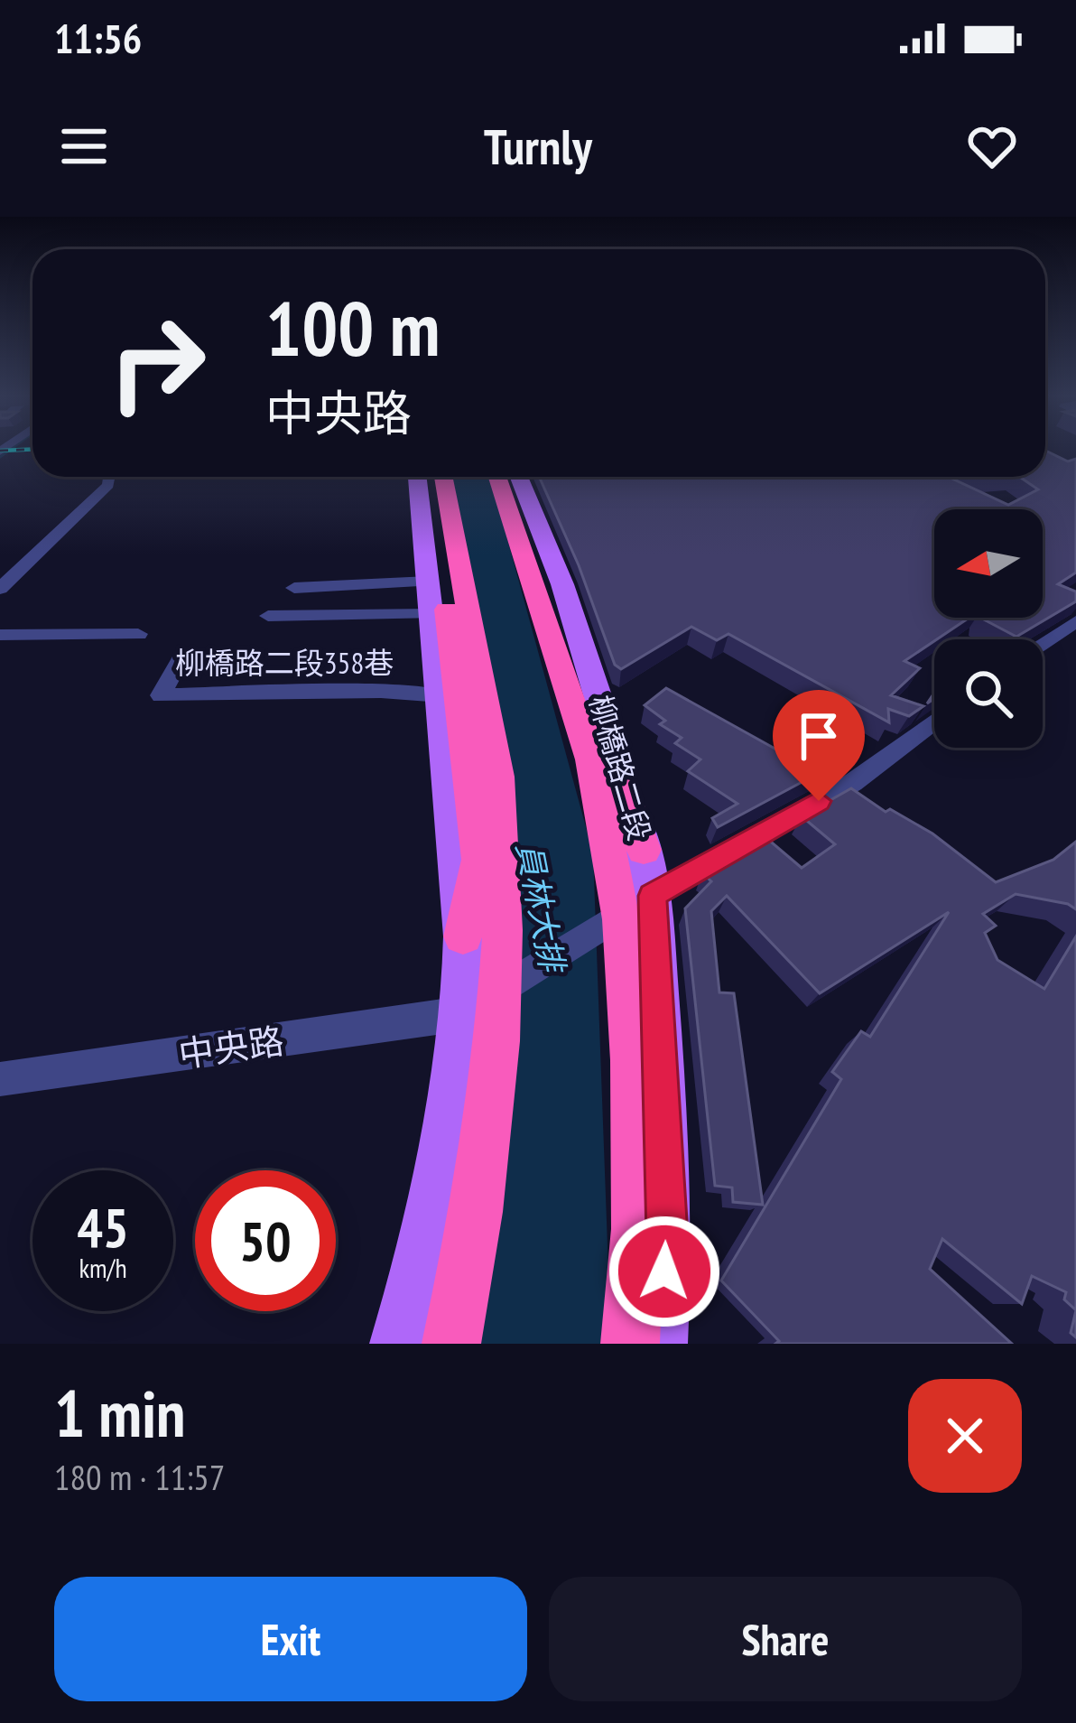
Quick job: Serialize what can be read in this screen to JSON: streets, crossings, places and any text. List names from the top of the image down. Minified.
{"streets":{"main road":["柳橋路二段"],"street":["柳橋路二段358巷","中央路"]},"water":["員林大排"],"north":"left","page":{"status":"11:56","header":"Turnly","turn":["100 m","中央路"],"speed":"45 km/h","limit":"50","heading":["1 min","180 m · 11:57"],"buttons":["Exit","Share"]}}
